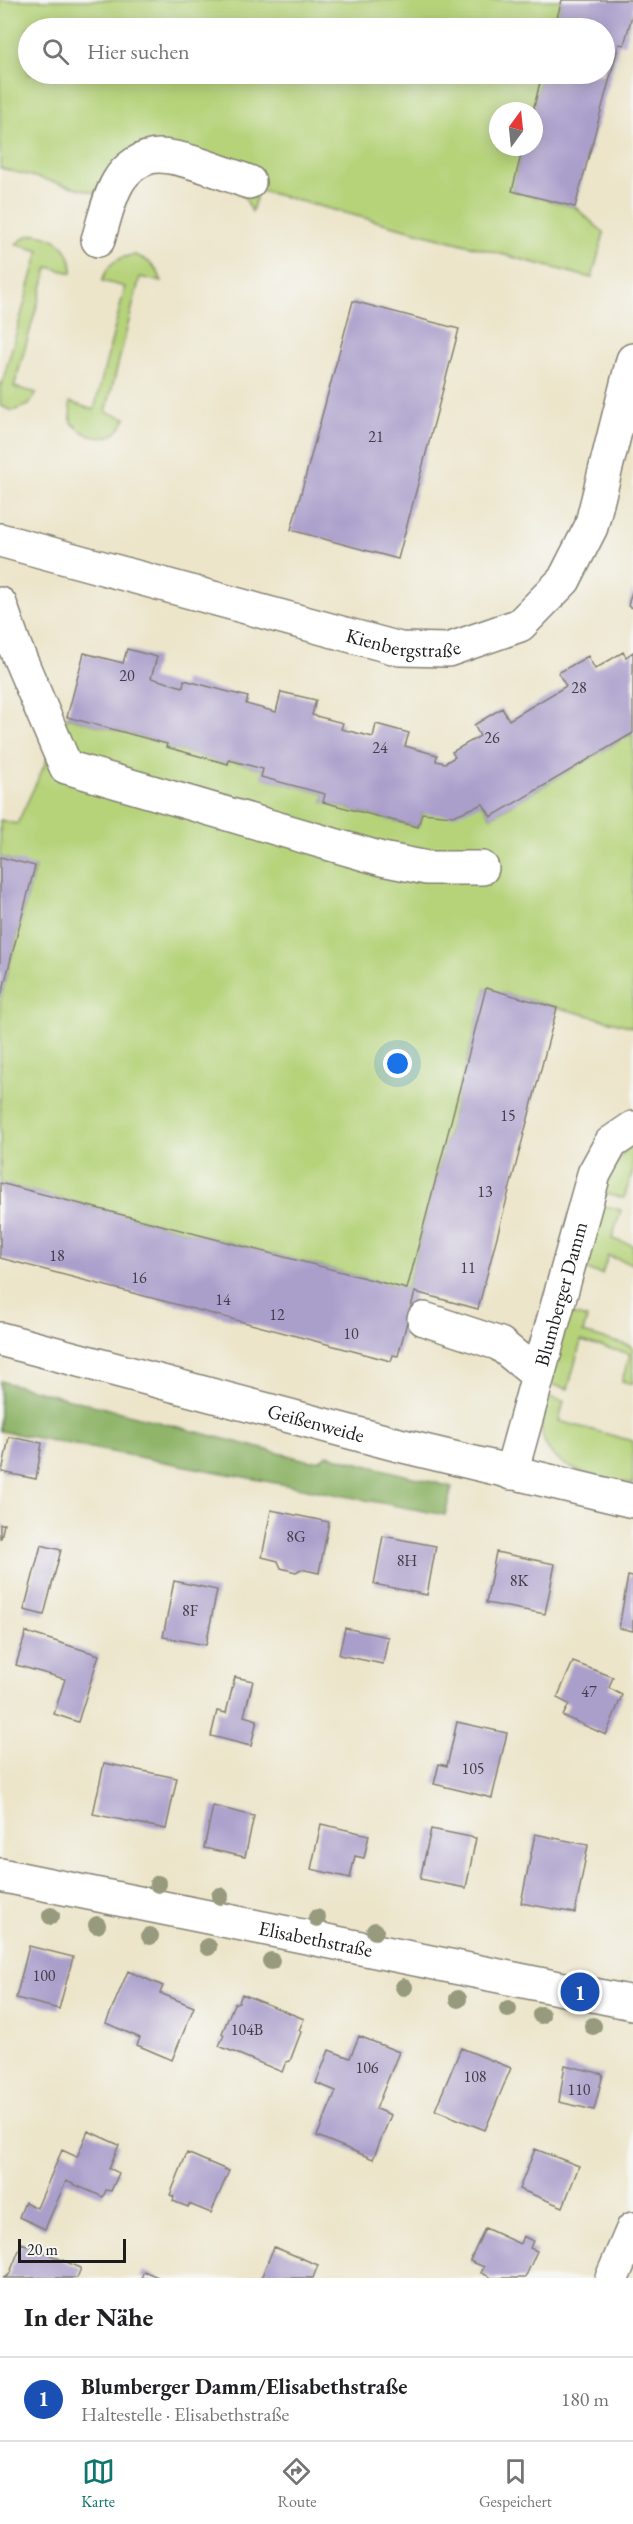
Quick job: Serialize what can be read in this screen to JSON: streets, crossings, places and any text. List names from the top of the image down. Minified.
{"streets":{"street":["Kienbergstraße","Blumberger Damm","Geißenweide","Elisabethstraße"]},"crossings":[["Blumberger Damm","Geißenweide"]],"house_numbers":["21","20","28","26","24","15","13","18","11","16","14","12","10","8G","8H","8K","8F","47","105","100","104B","106","108","110"],"scale_bar":"20 m","north":"top","page":{"search":"Hier suchen","pins":"1","scale":"20 m","heading":"In der Nähe","list":[{"mark":"1","name":"Blumberger Damm/Elisabethstraße","note":"Haltestelle · Elisabethstraße","value":"180 m"}],"nav":["Karte","Route","Gespeichert"]}}
